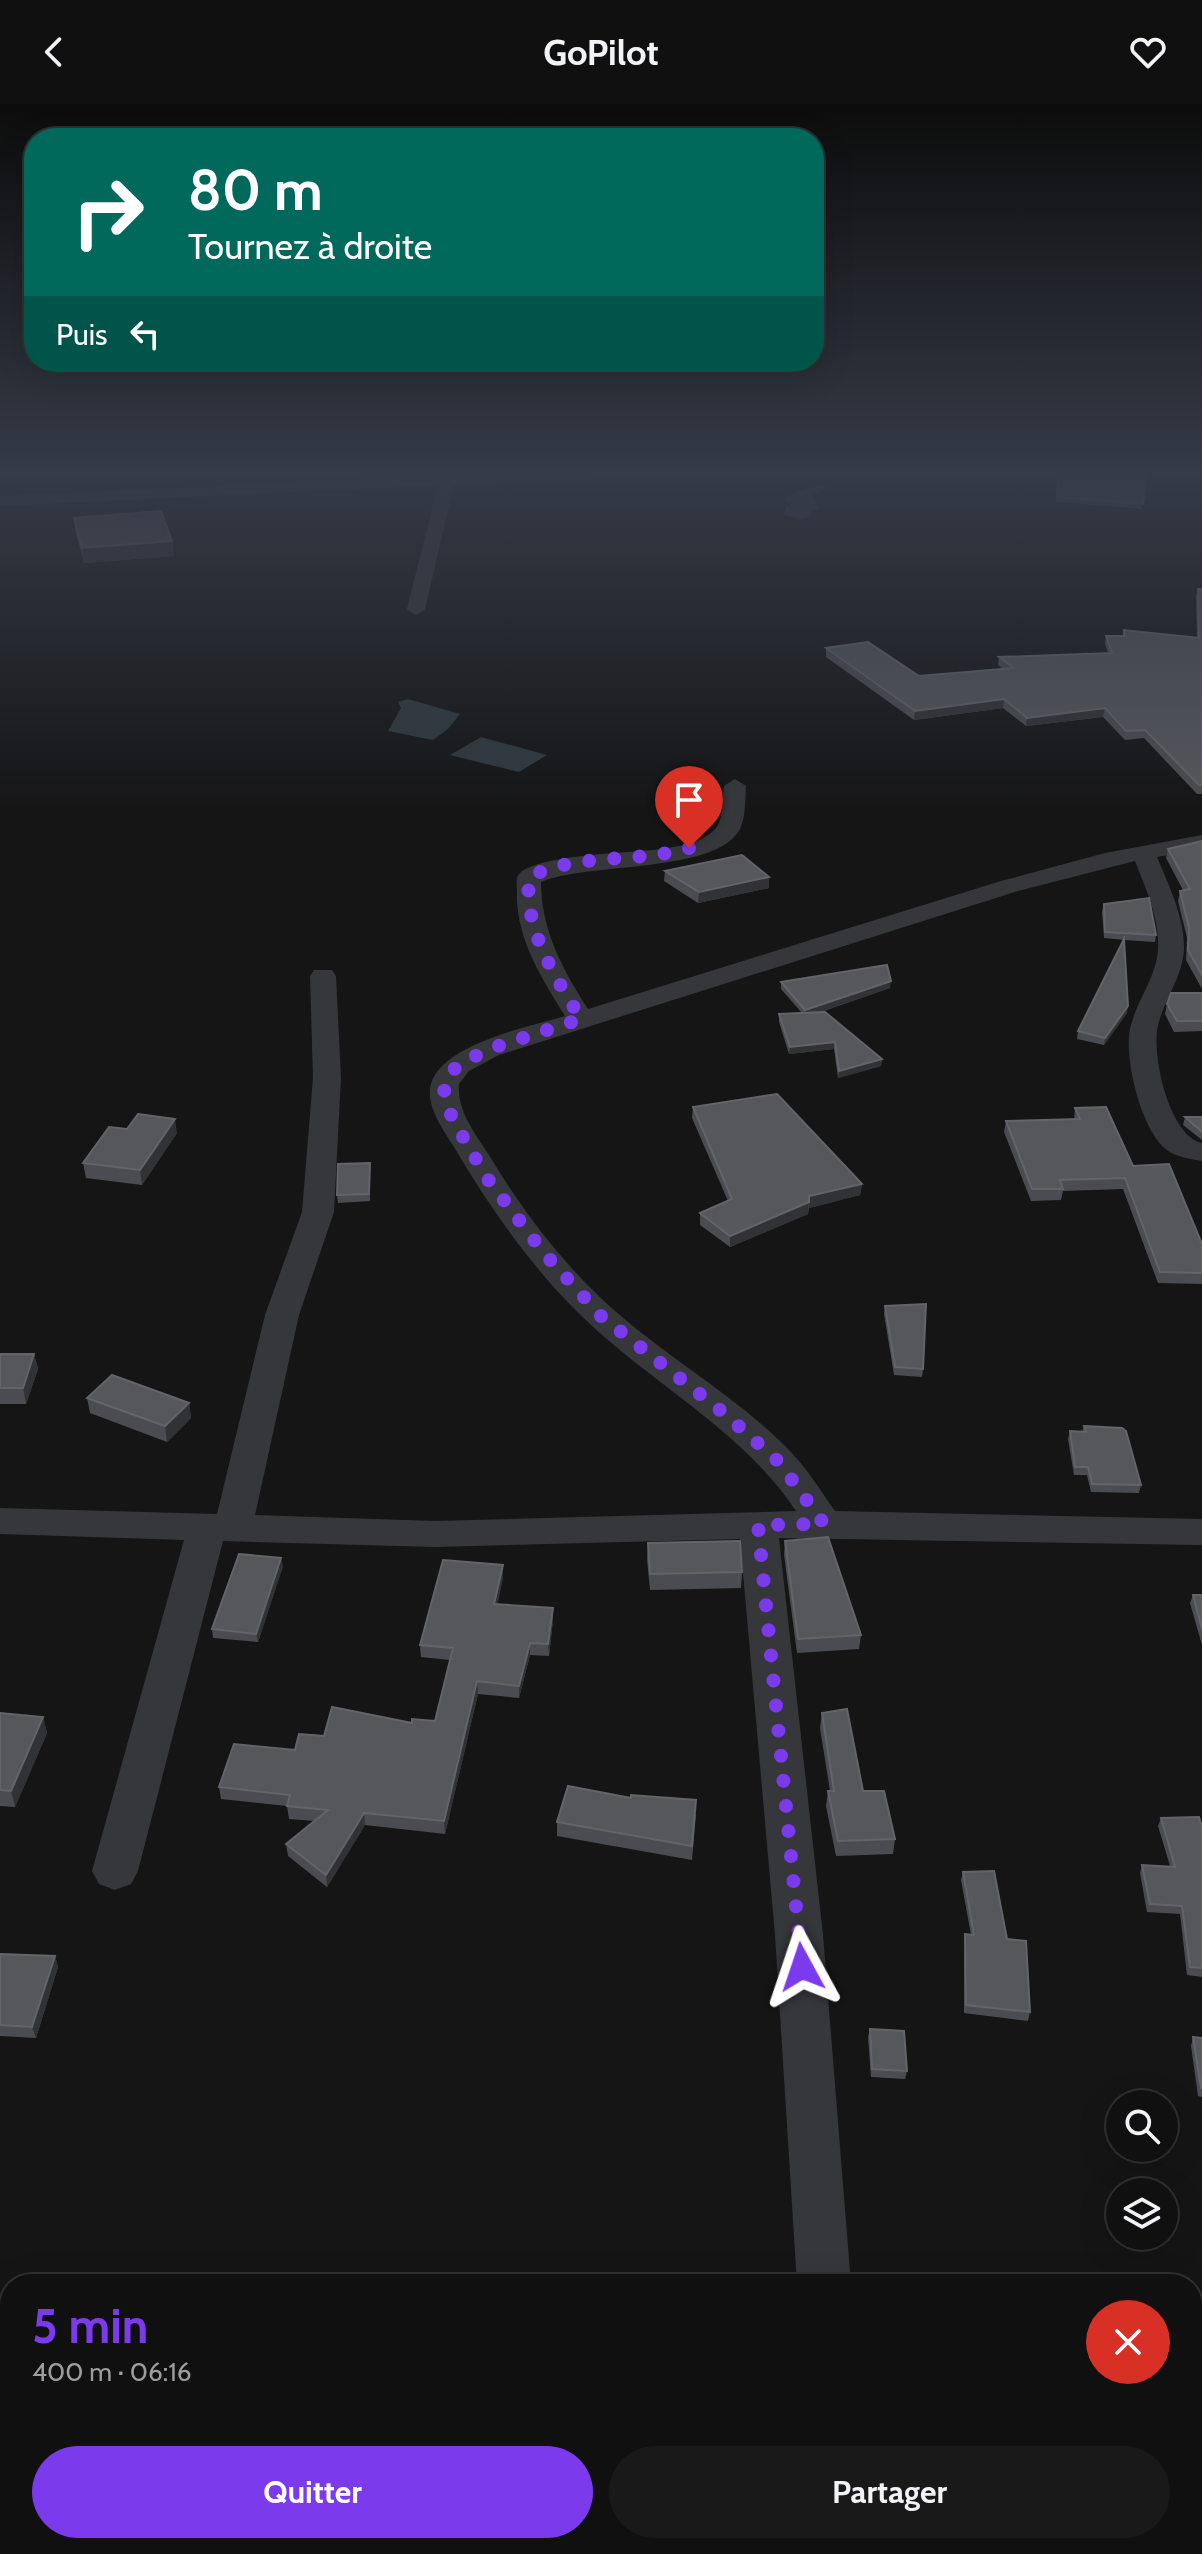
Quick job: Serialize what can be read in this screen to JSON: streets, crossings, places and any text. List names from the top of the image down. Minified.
{"page":{"header":"GoPilot","turn":["80 m","Tournez à droite"],"then":"Puis","heading":["5 min","400 m · 06:16"],"buttons":["Quitter","Partager"]}}
